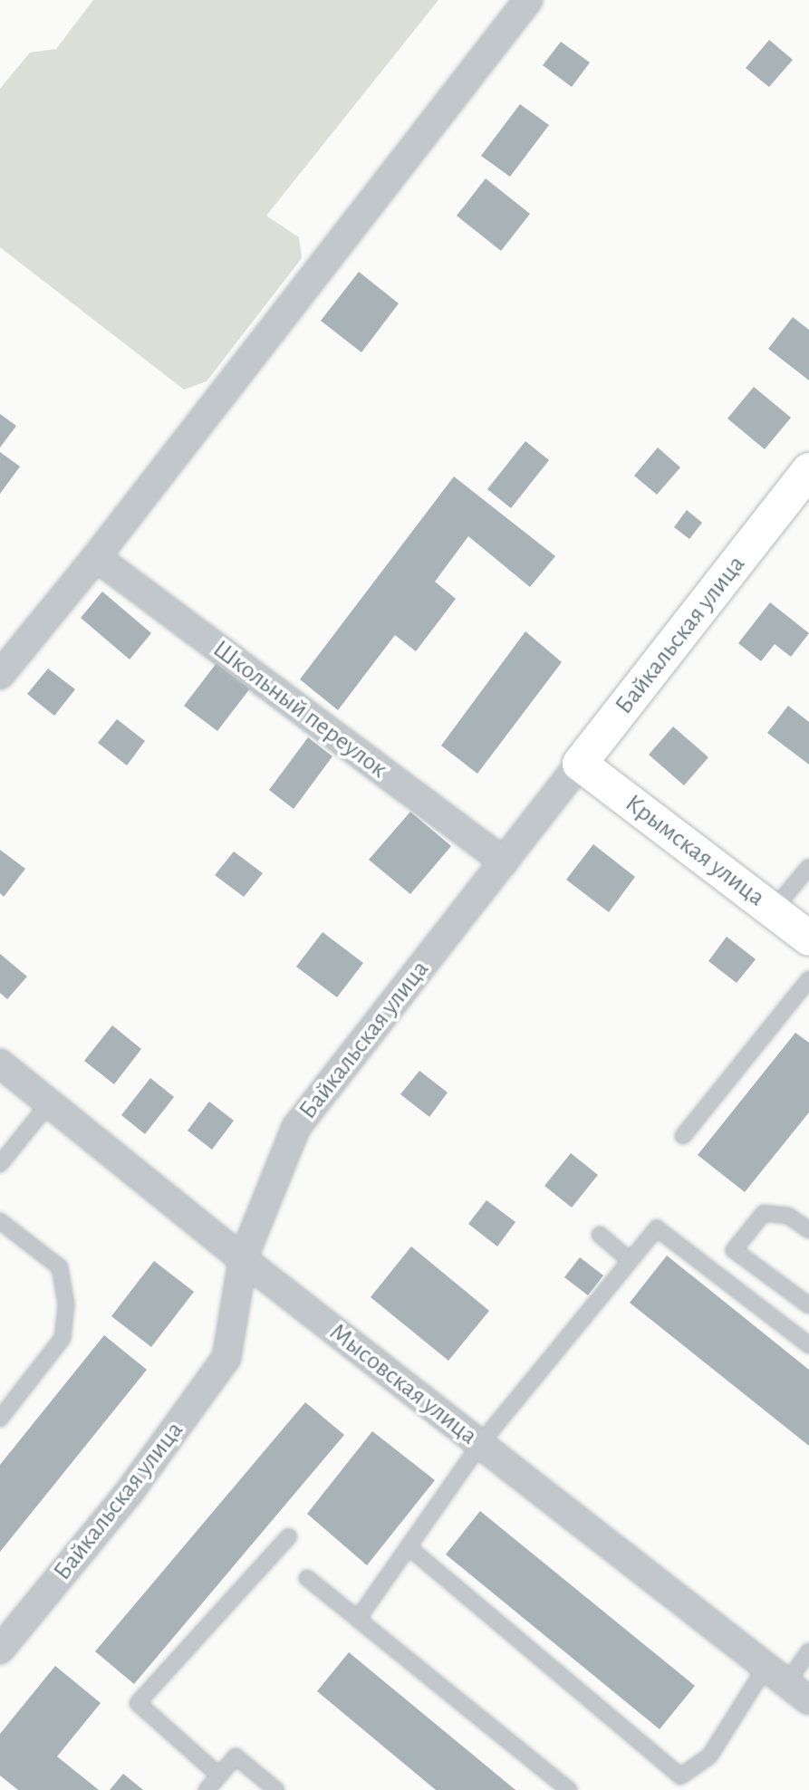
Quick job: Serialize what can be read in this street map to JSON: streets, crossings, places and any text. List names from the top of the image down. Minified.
{"streets":{"main road":["Байкальская улица","Крымская улица"],"street":["Школьный переулок","Мысовская улица"]},"crossings":[["Байкальская улица","Школьный переулок"],["Байкальская улица","Крымская улица"],["Байкальская улица","Мысовская улица"]]}
